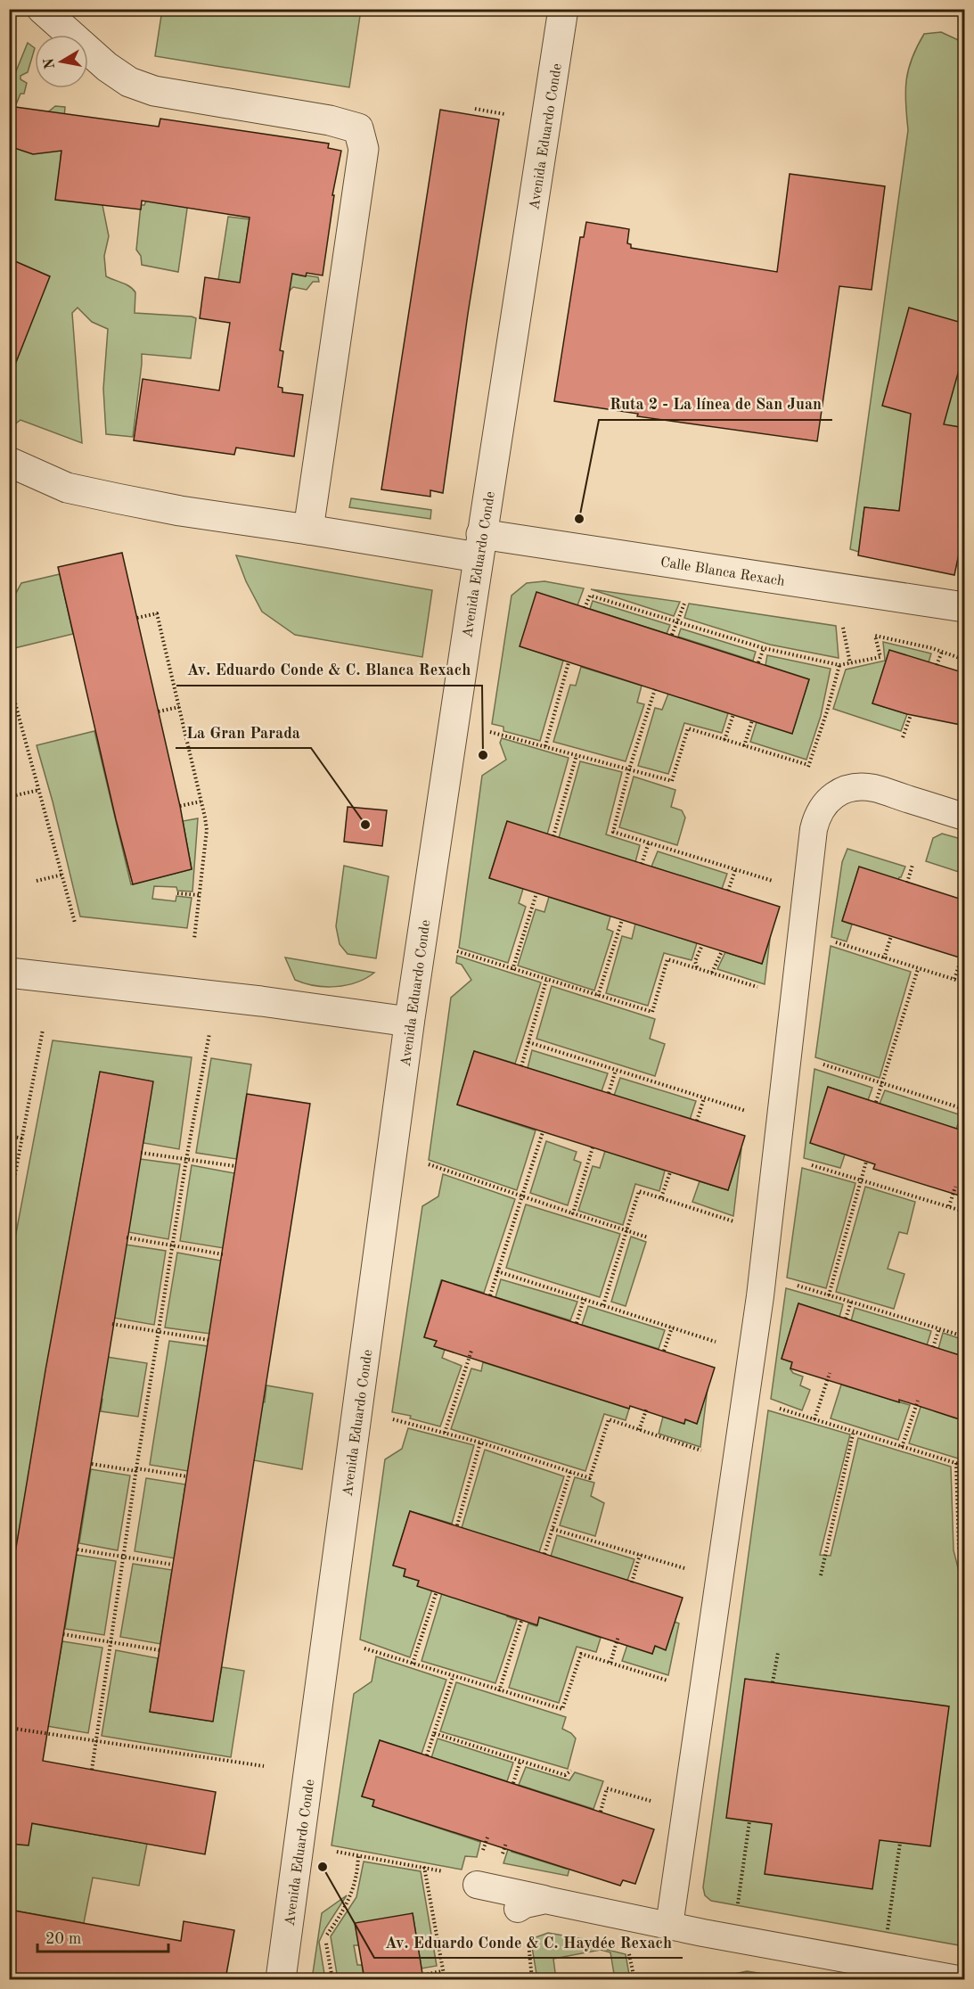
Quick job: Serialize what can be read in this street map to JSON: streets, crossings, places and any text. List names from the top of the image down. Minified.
{"streets":{"street":["Avenida Eduardo Conde","Calle Blanca Rexach"]},"crossings":[["Avenida Eduardo Conde","Calle Blanca Rexach"]],"places":["Ruta 2 - La línea de San Juan","Av. Eduardo Conde & C. Blanca Rexach","La Gran Parada","Av. Eduardo Conde & C. Haydée Rexach"],"scale_bar":"20 m","north":"left"}
